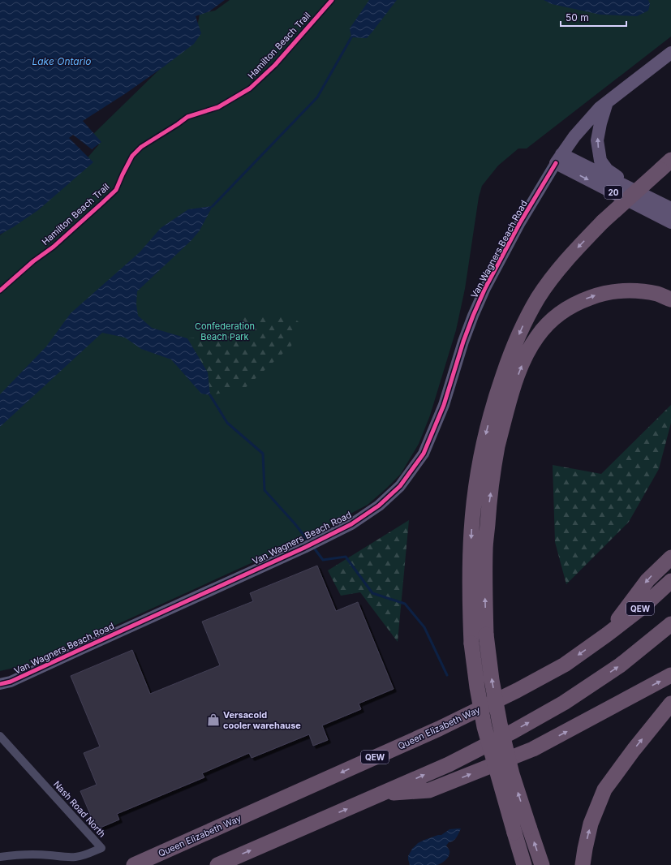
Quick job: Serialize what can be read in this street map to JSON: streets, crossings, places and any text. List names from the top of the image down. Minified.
{"streets":{"highway":["QEW","Queen Elizabeth Way"],"main road":["20"],"street":["Van Wagners Beach Road","Nash Road North"],"cycle path":["Hamilton Beach Trail"]},"crossings":[["20","Van Wagners Beach Road"]],"water":["Lake Ontario"],"parks":["Confederation Beach Park"],"places":{"shop":["Versacold cooler warehause"]},"scale_bar":"50 m"}
